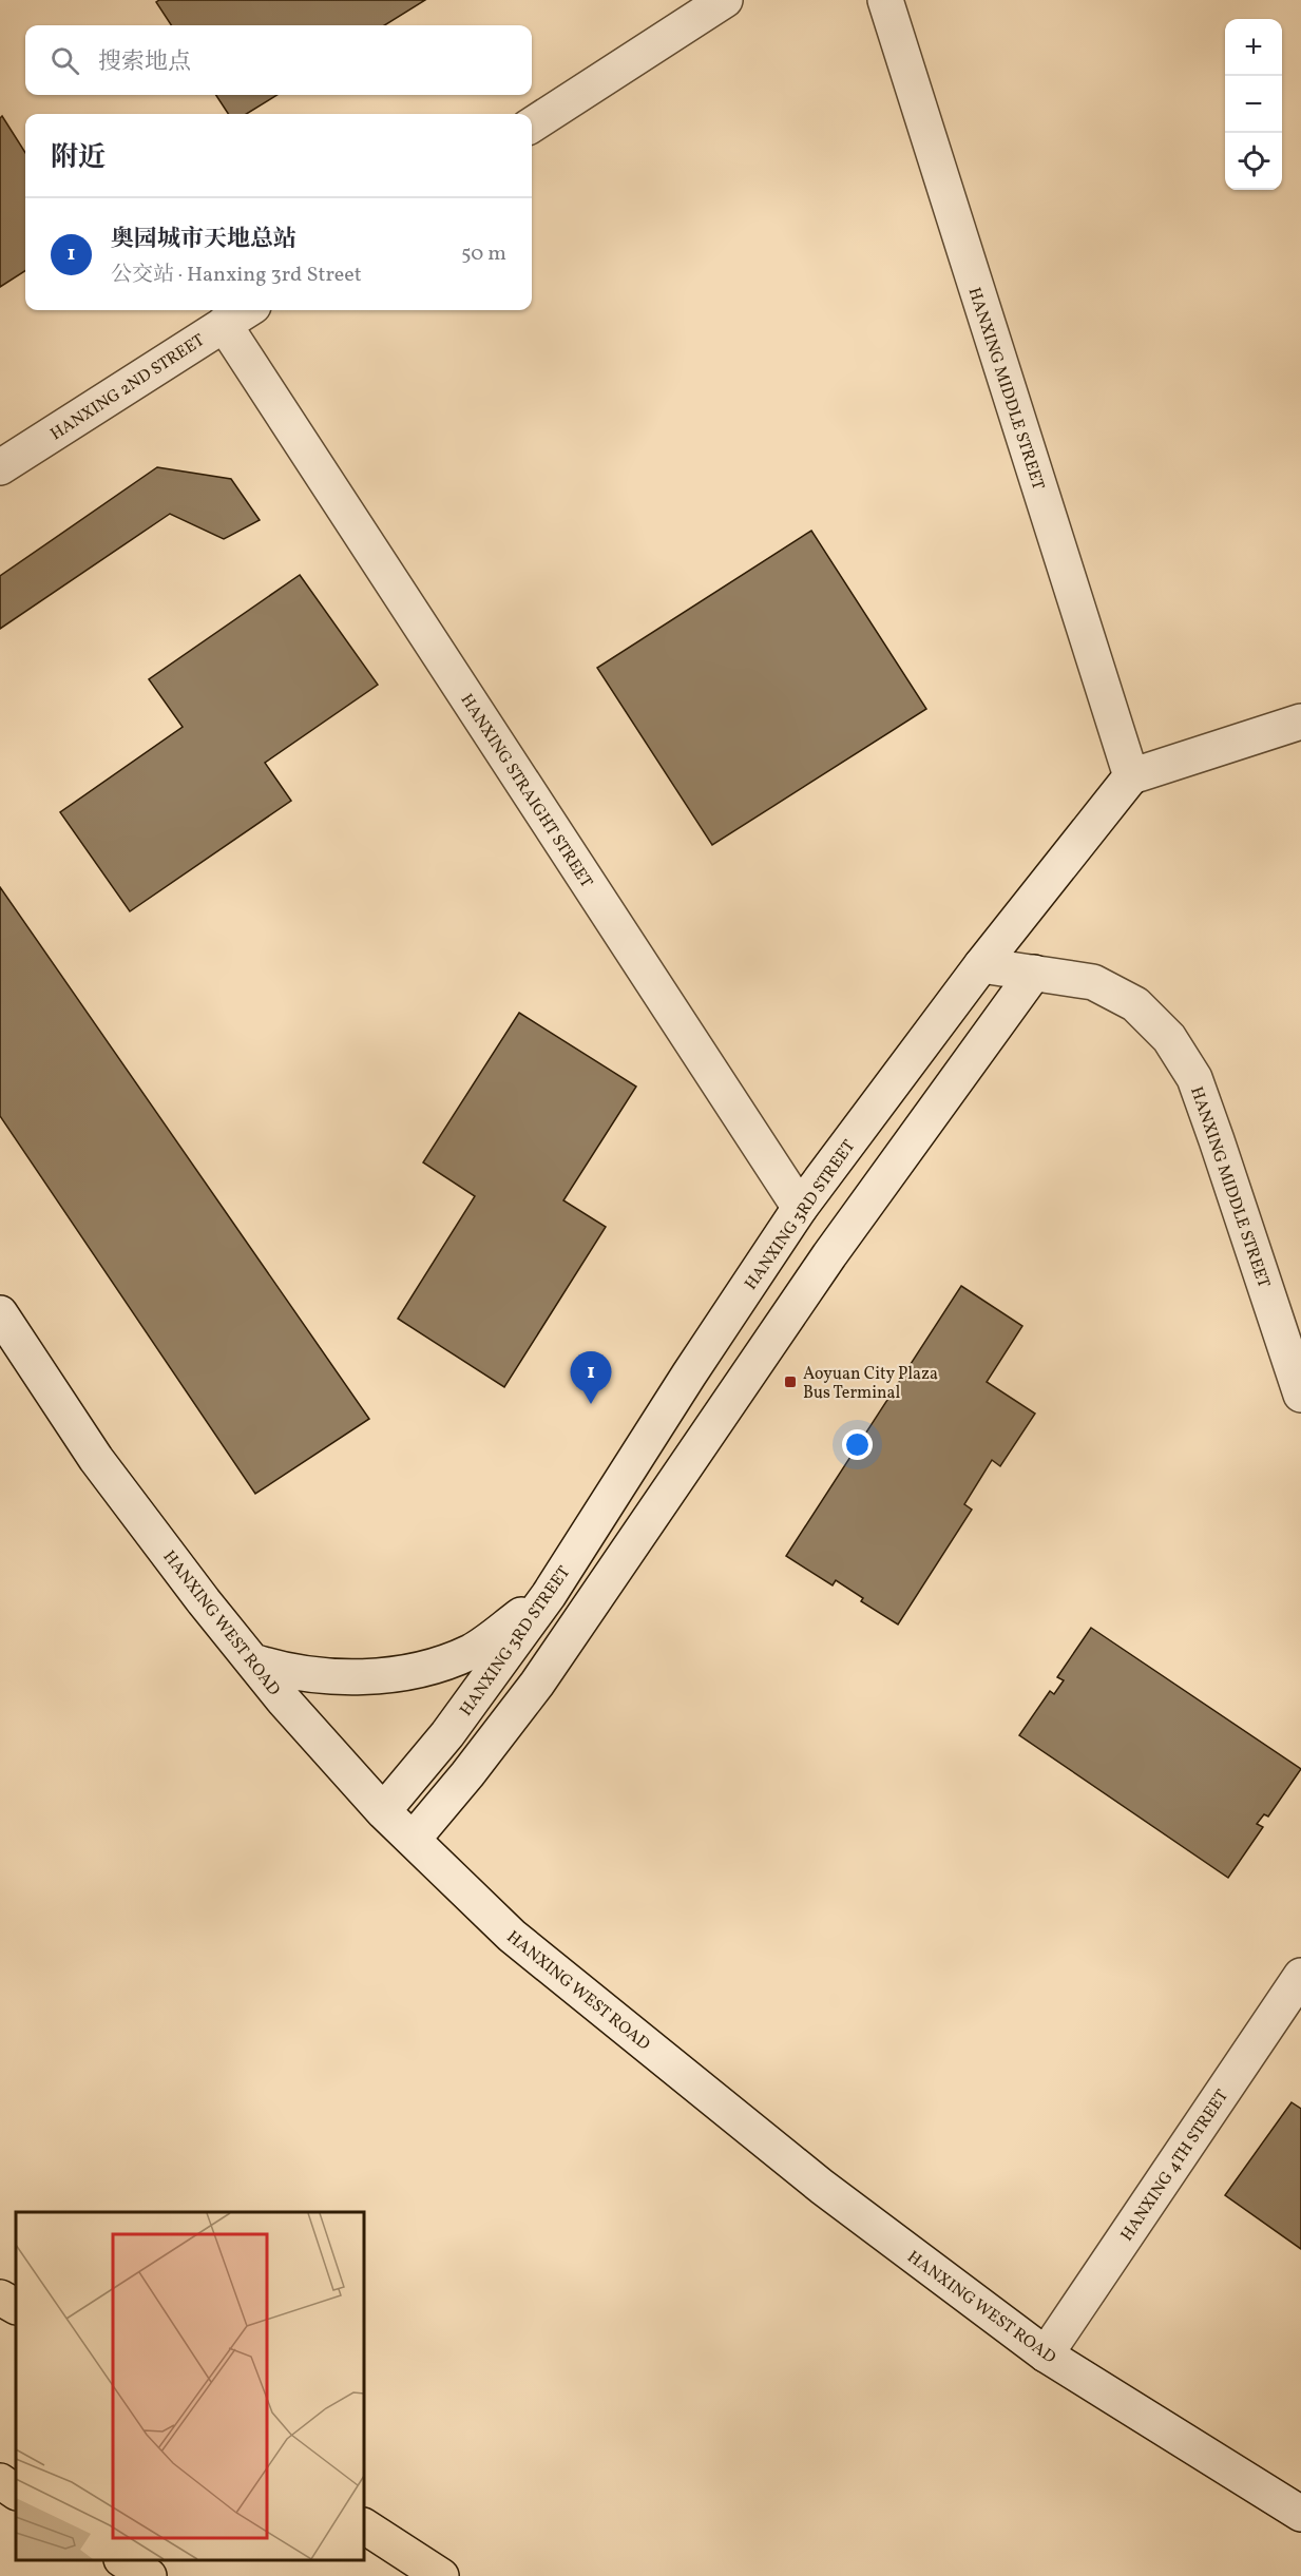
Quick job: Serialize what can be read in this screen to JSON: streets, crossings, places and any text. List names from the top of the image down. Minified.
{"streets":{"street":["HANXING 2ND STREET","HANXING MIDDLE STREET","HANXING STRAIGHT STREET","HANXING 3RD STREET","HANXING WEST ROAD","HANXING 4TH STREET"]},"crossings":[["HANXING 2ND STREET","HANXING STRAIGHT STREET"],["HANXING MIDDLE STREET","HANXING 3RD STREET"],["HANXING STRAIGHT STREET","HANXING 3RD STREET"],["HANXING 3RD STREET","HANXING WEST ROAD"],["HANXING WEST ROAD","HANXING 4TH STREET"]],"places":{"transit":["Aoyuan City Plaza Bus Terminal"]},"page":{"map_buttons":["+","−"],"search":"搜索地点","heading":"附近","list":[{"mark":"1","name":"奥园城市天地总站","note":"公交站 · Hanxing 3rd Street","value":"50 m"}],"pins":"1"}}
